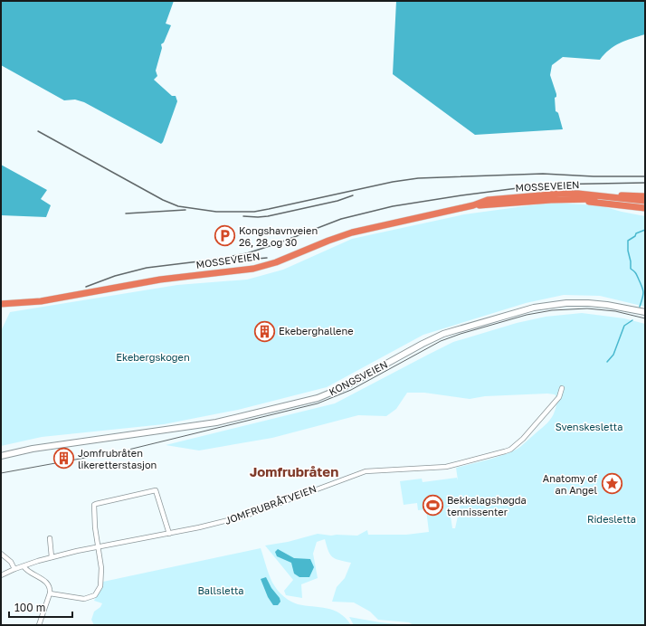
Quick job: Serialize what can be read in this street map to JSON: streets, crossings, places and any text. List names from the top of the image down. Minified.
{"streets":{"highway":["MOSSEVEIEN"],"main road":["KONGSVEIEN"],"street":["JOMFRUBRÅTVEIEN"]},"districts":["Jomfrubråten"],"parks":["Ekebergskogen","Svenskesletta","Ridesletta","Ballsletta"],"places":{"parking":["Kongshavnveien 26, 28 og 30"],"building":["Ekeberghallene","Jomfrubråten likeretterstasjon"],"place":["Anatomy of an Angel"],"sports":["Bekkelagshøgda tennissenter"]},"scale_bar":"100 m"}
